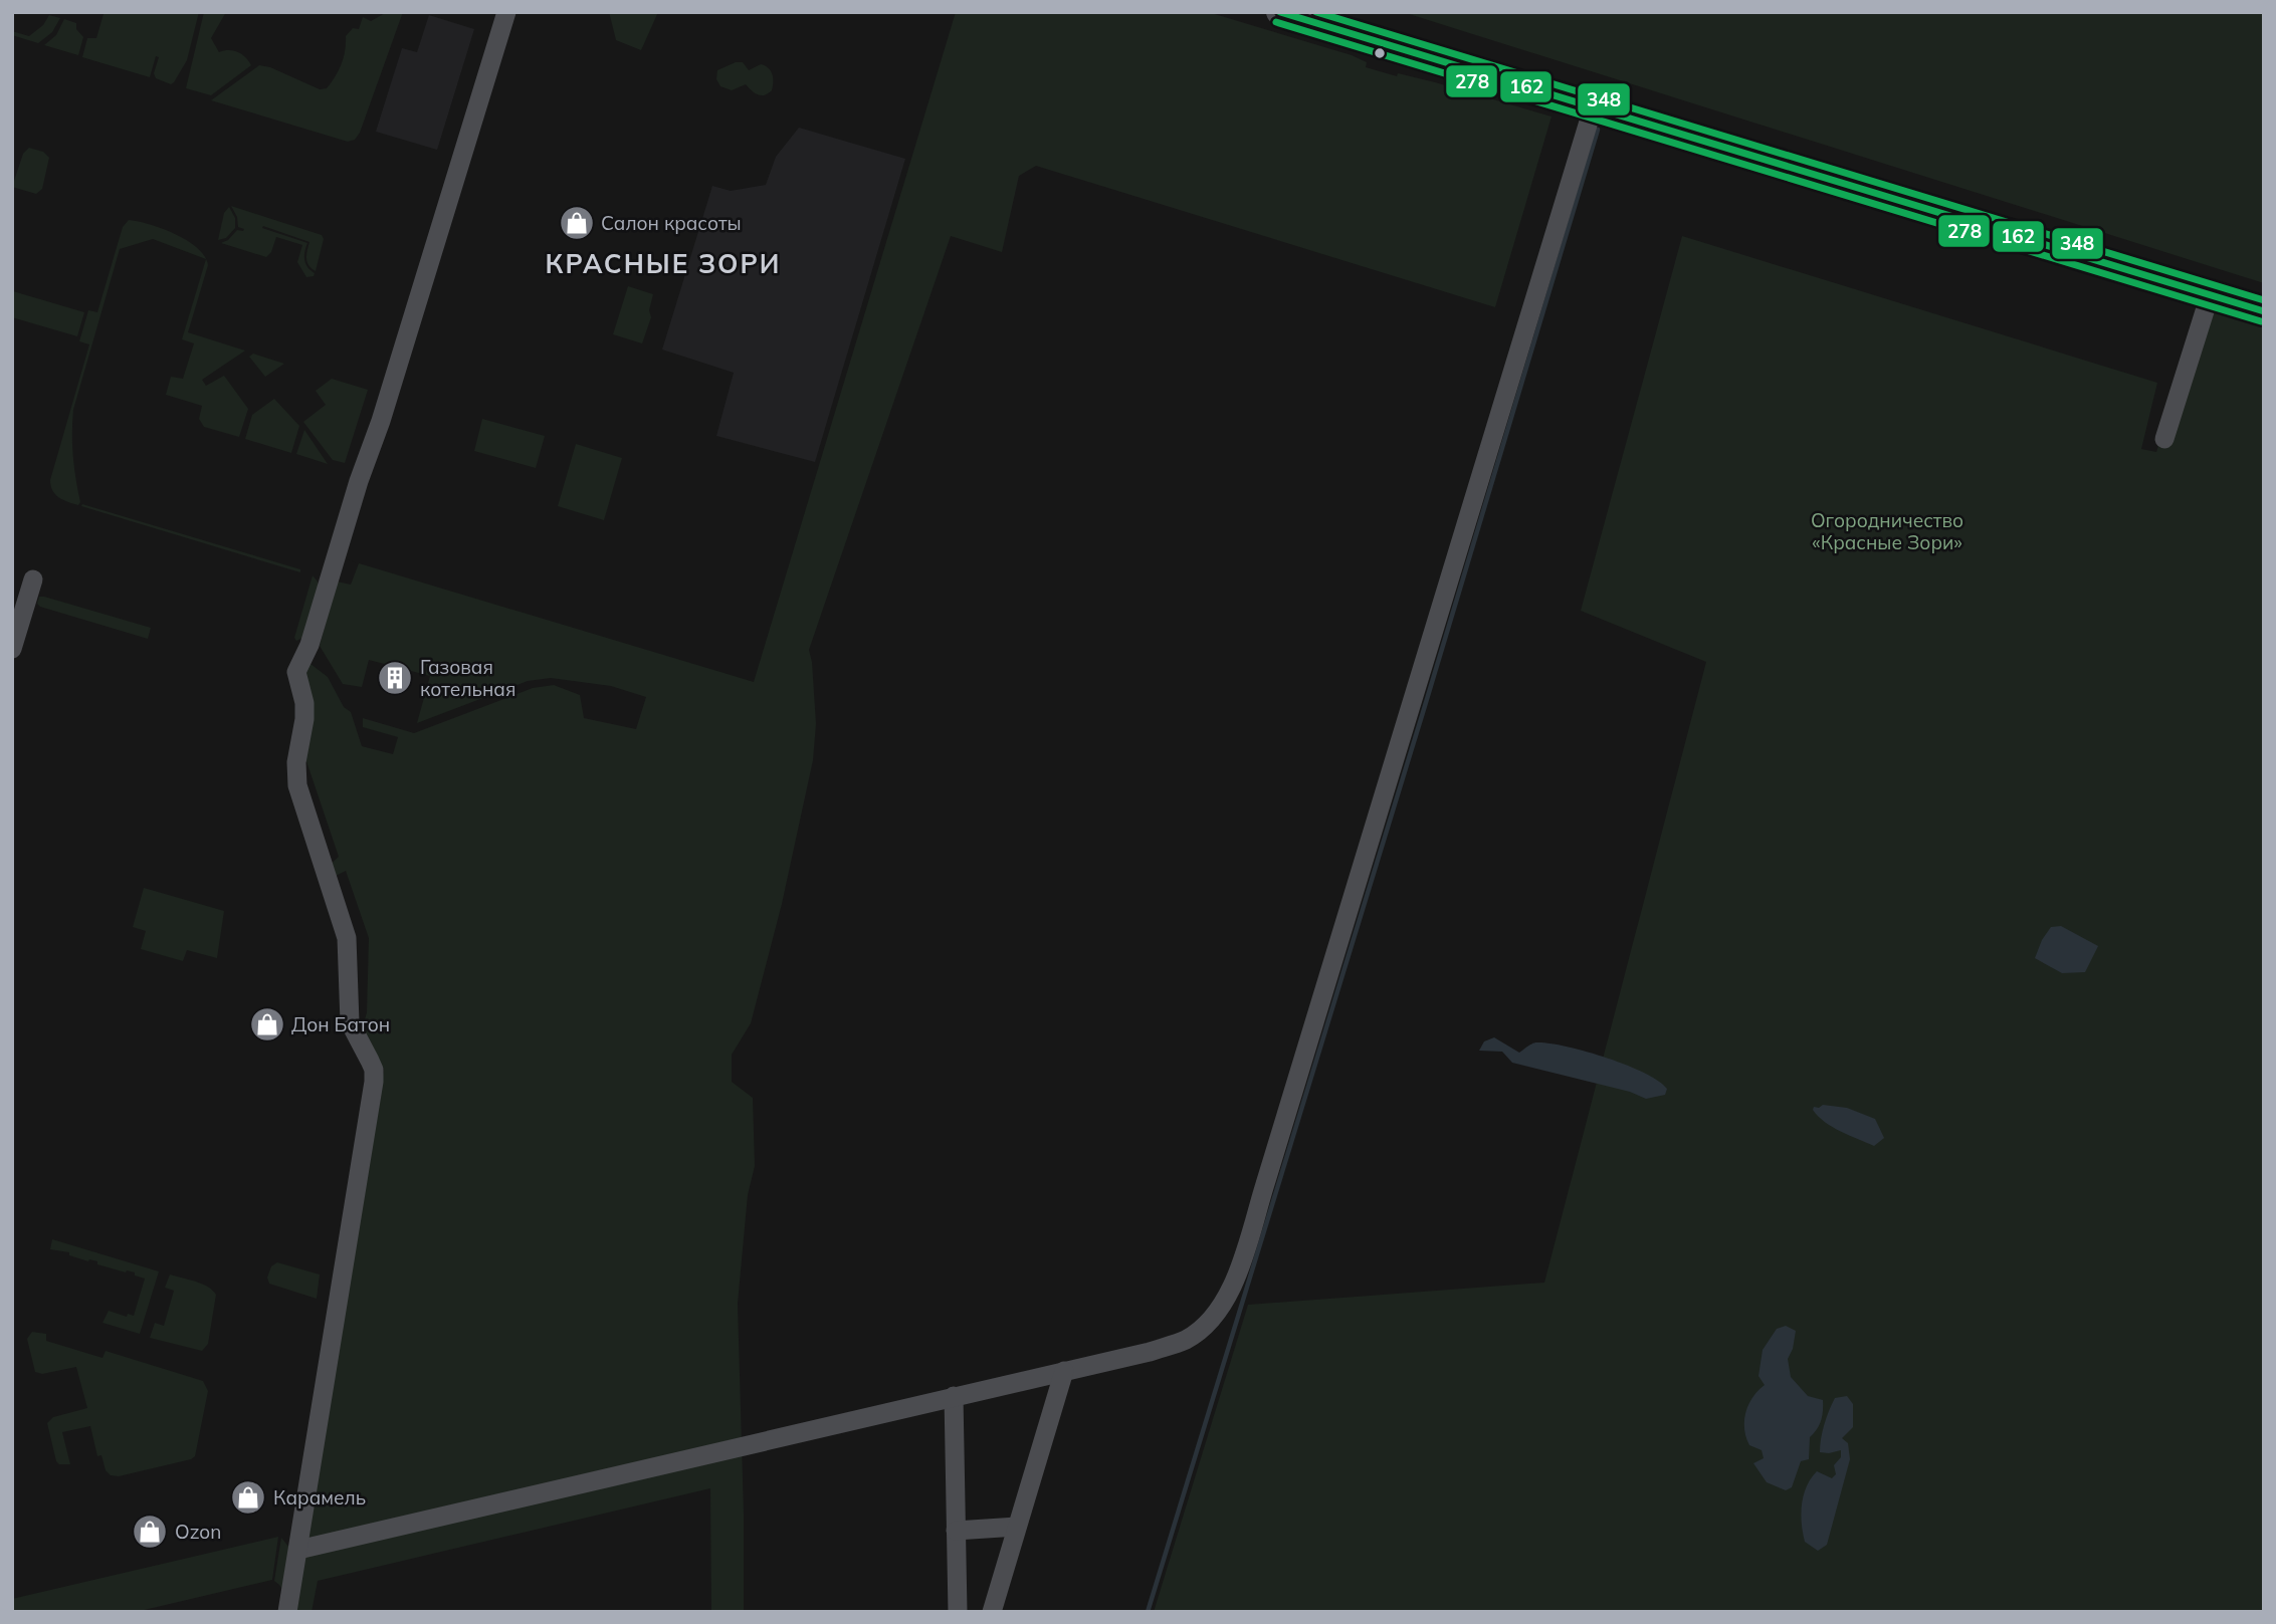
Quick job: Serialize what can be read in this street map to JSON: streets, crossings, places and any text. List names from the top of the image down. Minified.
{"districts":["КРАСНЫЕ ЗОРИ"],"parks":["Огородничество «Красные Зори»"],"places":{"shop":["Салон красоты","Дон Батон","Карамель","Ozon"],"building":["Газовая котельная"]},"lines":["transit line 162","transit line 348","transit line 278"]}
